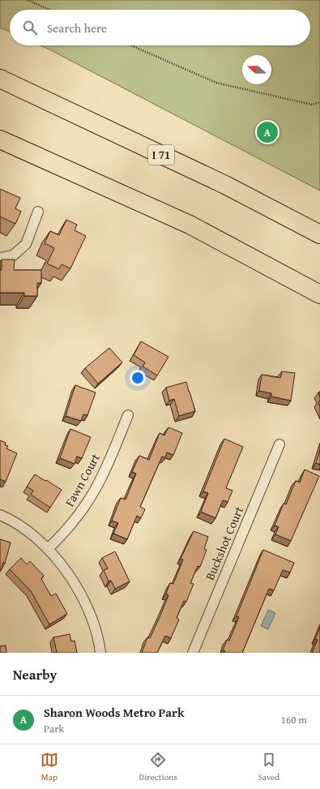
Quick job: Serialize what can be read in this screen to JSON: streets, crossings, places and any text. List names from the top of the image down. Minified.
{"streets":{"highway":["I 71"],"street":["Fawn Court","Buckshot Court"]},"north":"left","page":{"search":"Search here","pins":"A","heading":"Nearby","list":[{"mark":"A","name":"Sharon Woods Metro Park","note":"Park","value":"160 m"}],"nav":["Map","Directions","Saved"]}}
